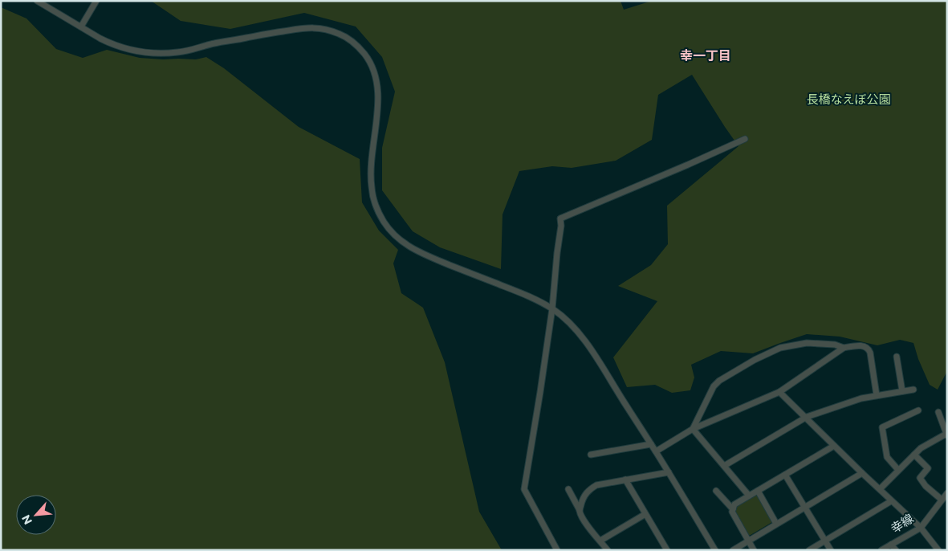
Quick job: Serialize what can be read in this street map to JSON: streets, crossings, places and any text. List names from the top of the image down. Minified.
{"streets":{"street":["幸線"]},"districts":["幸一丁目"],"parks":["長橋なえぼ公園"],"north":"bottom left"}
